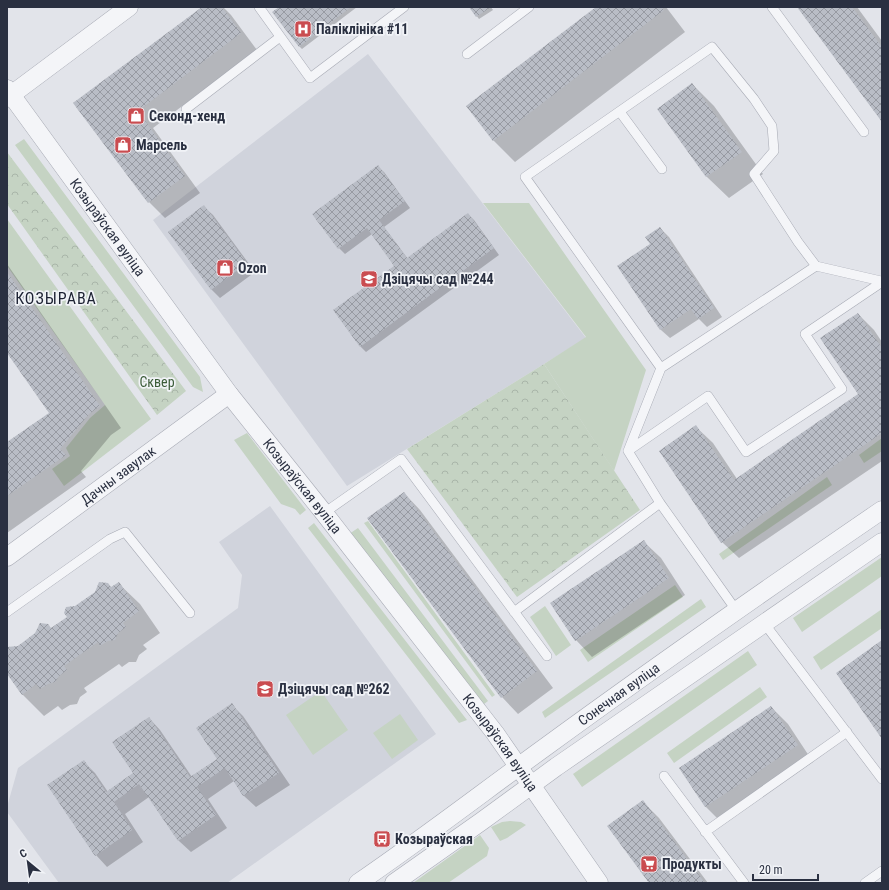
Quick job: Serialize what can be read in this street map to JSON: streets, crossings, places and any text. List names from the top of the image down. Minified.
{"streets":{"street":["Козыраўская вуліца","Дачны завулак","Сонечная вуліца"]},"crossings":[["Козыраўская вуліца","Дачны завулак"],["Козыраўская вуліца","Сонечная вуліца"]],"districts":["КОЗЫРАВА"],"parks":["Сквер"],"places":{"hospital":["Паліклініка #11"],"shop":["Секонд-хенд","Марсель","Ozon"],"school or university":["Дзіцячы сад №244","Дзіцячы сад №262"],"bus stop":["Козыраўская"],"supermarket":["Продукты"]},"scale_bar":"20 m","north":"top left"}
